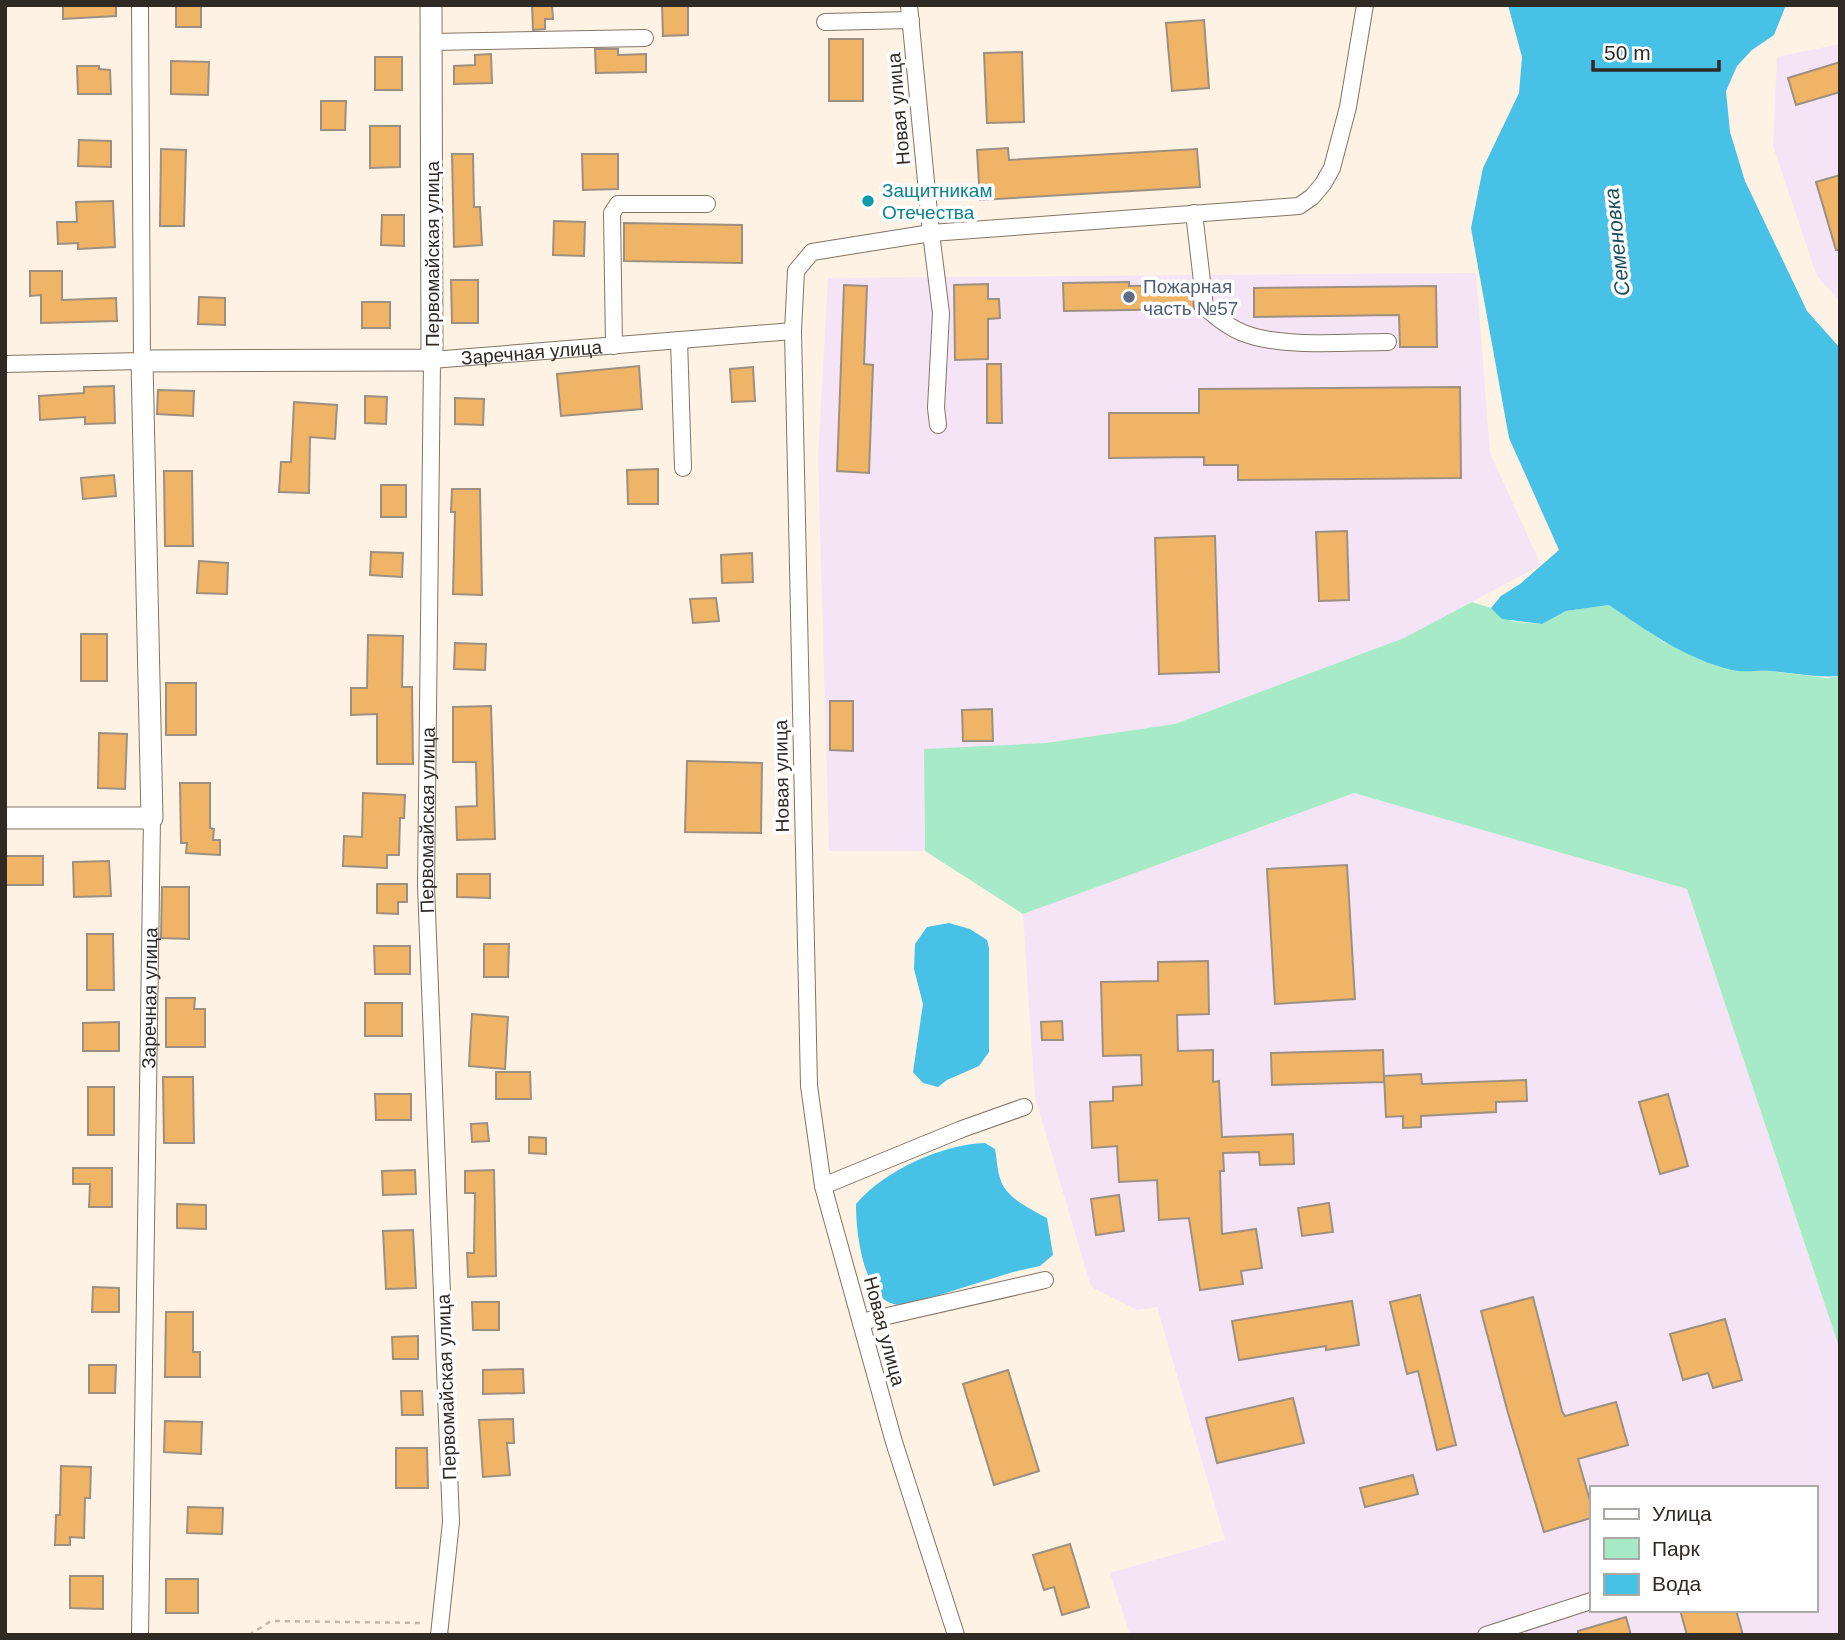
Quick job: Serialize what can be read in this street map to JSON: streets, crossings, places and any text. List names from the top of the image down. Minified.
{"streets":{"main road":["Первомайская улица","Заречная улица"],"street":["Новая улица"]},"crossings":[["Новая улица","Заречная улица"],["Первомайская улица","Заречная улица"]],"water":["Семеновка"],"places":["Защитникам Отечества","Пожарная часть №57"],"legend":["Улица","Парк","Вода"],"scale_bar":"50 m"}
